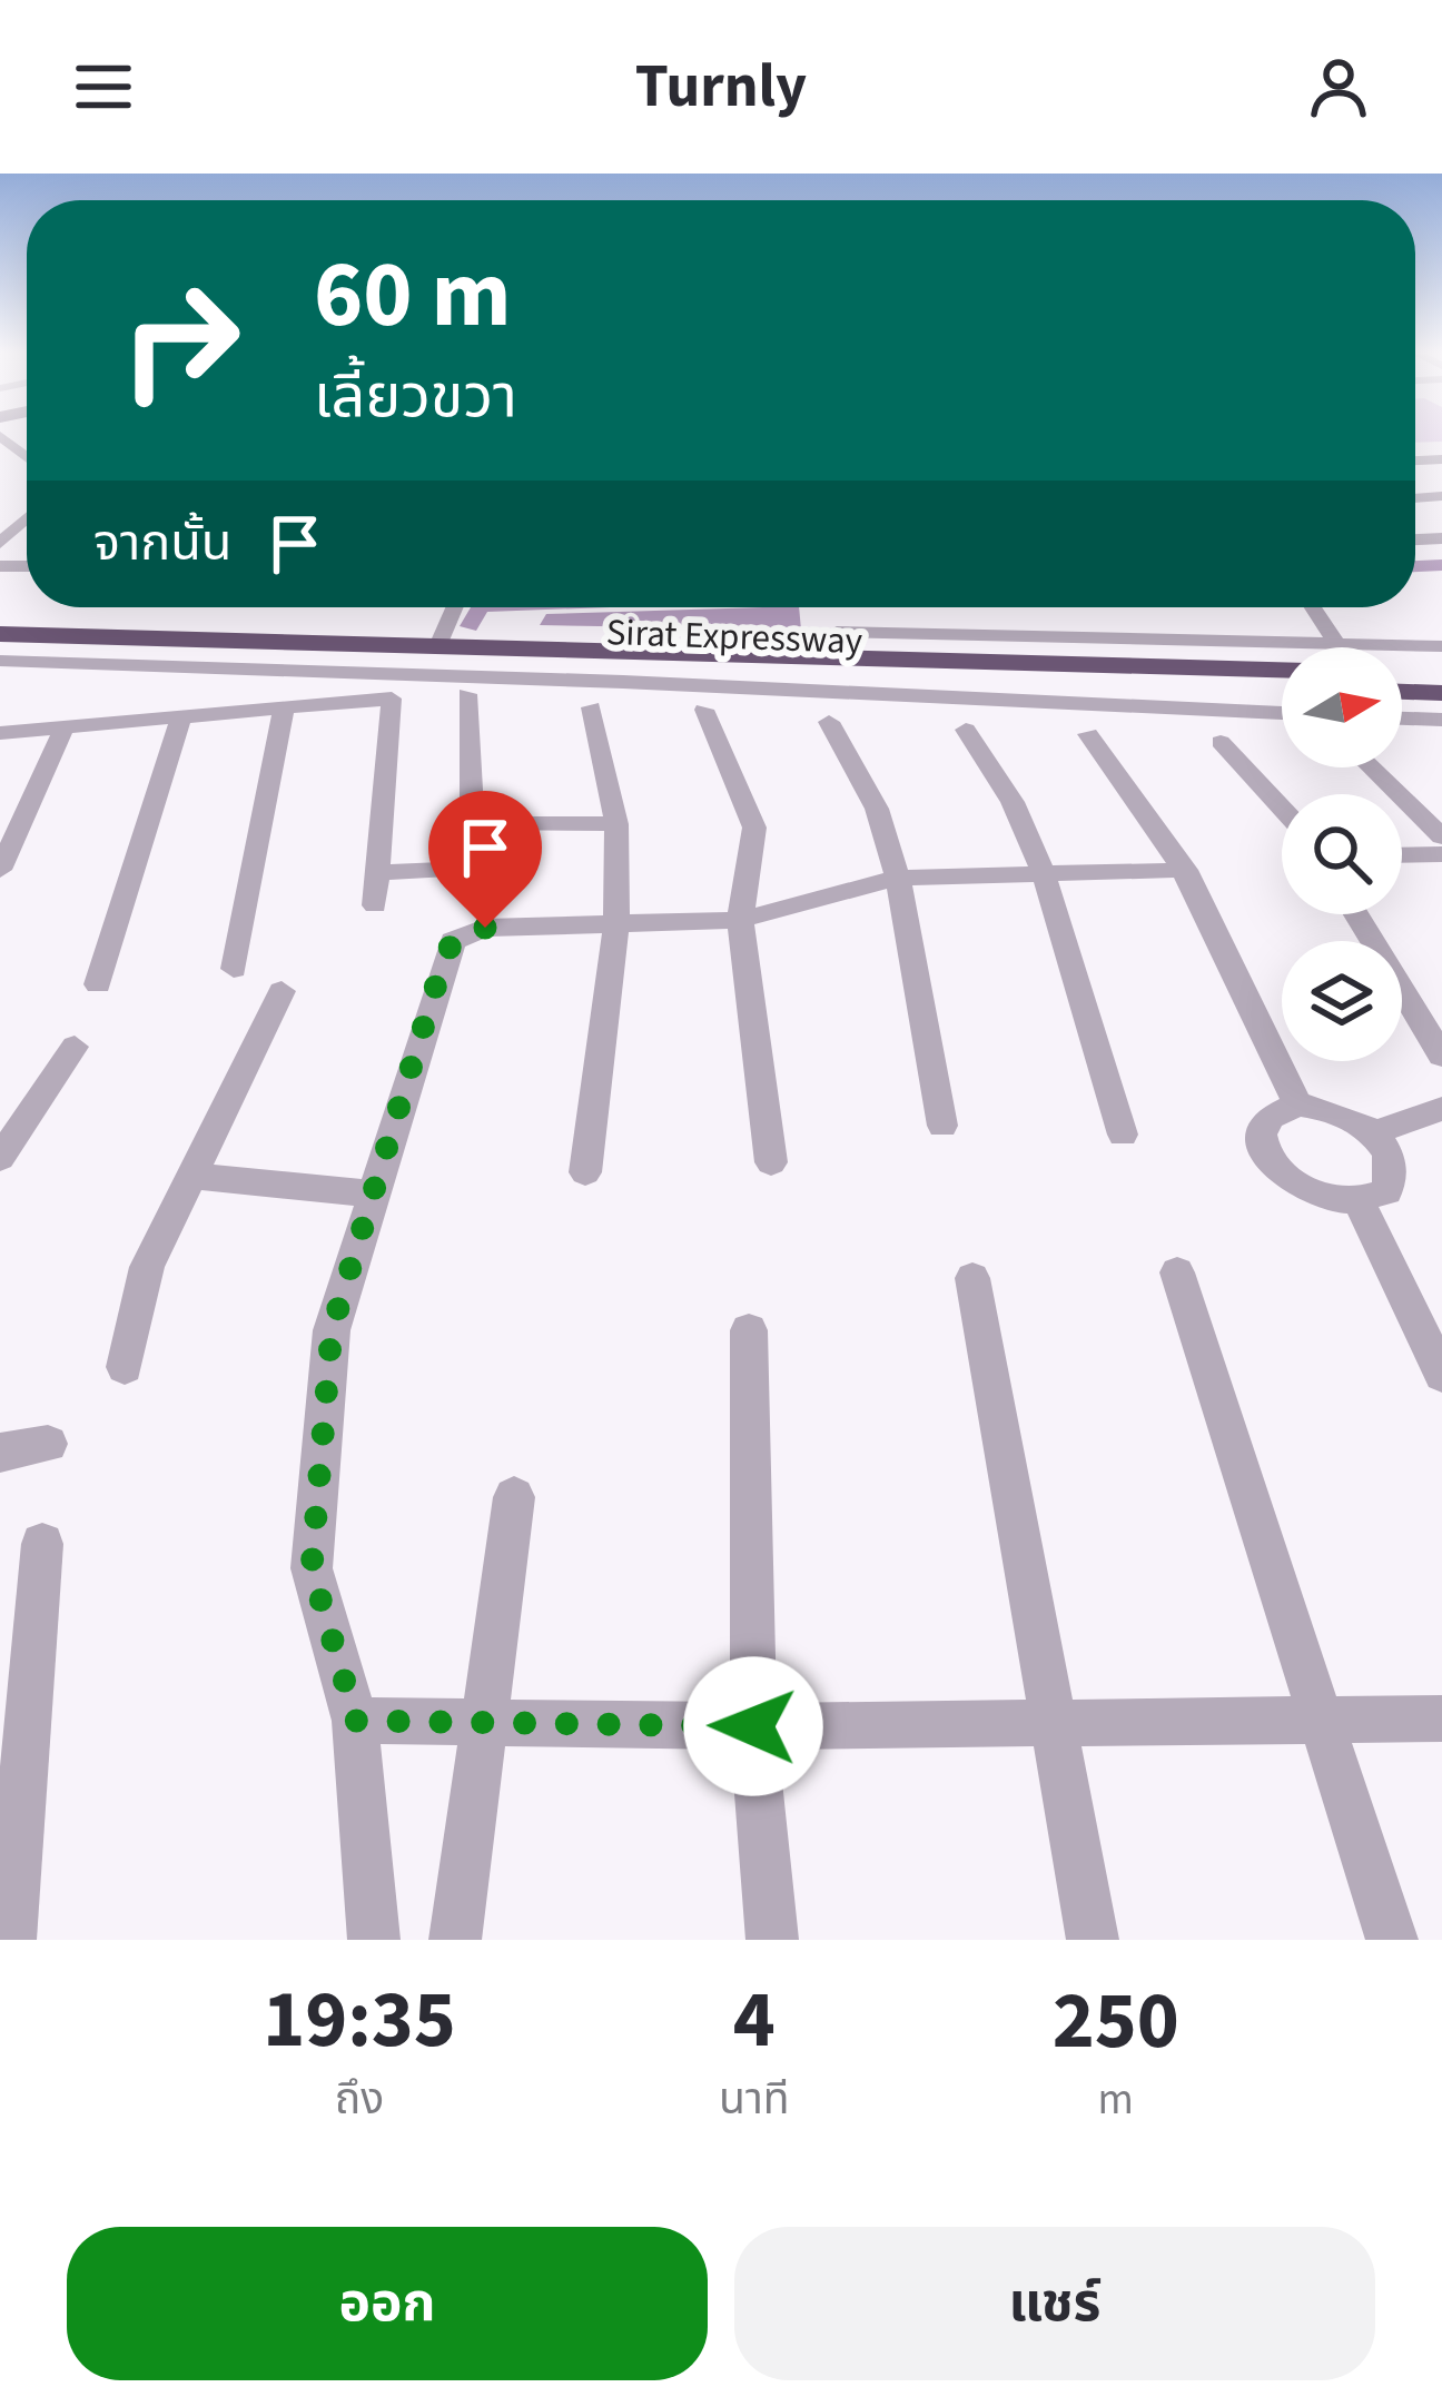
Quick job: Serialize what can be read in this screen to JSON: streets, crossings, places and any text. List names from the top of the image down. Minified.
{"streets":{"highway":["Sirat Expressway"]},"north":"right","page":{"header":"Turnly","turn":["60 m","เลี้ยวขวา"],"then":"จากนั้น","eta":["19:35","ถึง","4","นาที","250","m"],"buttons":["ออก","แชร์"]}}
